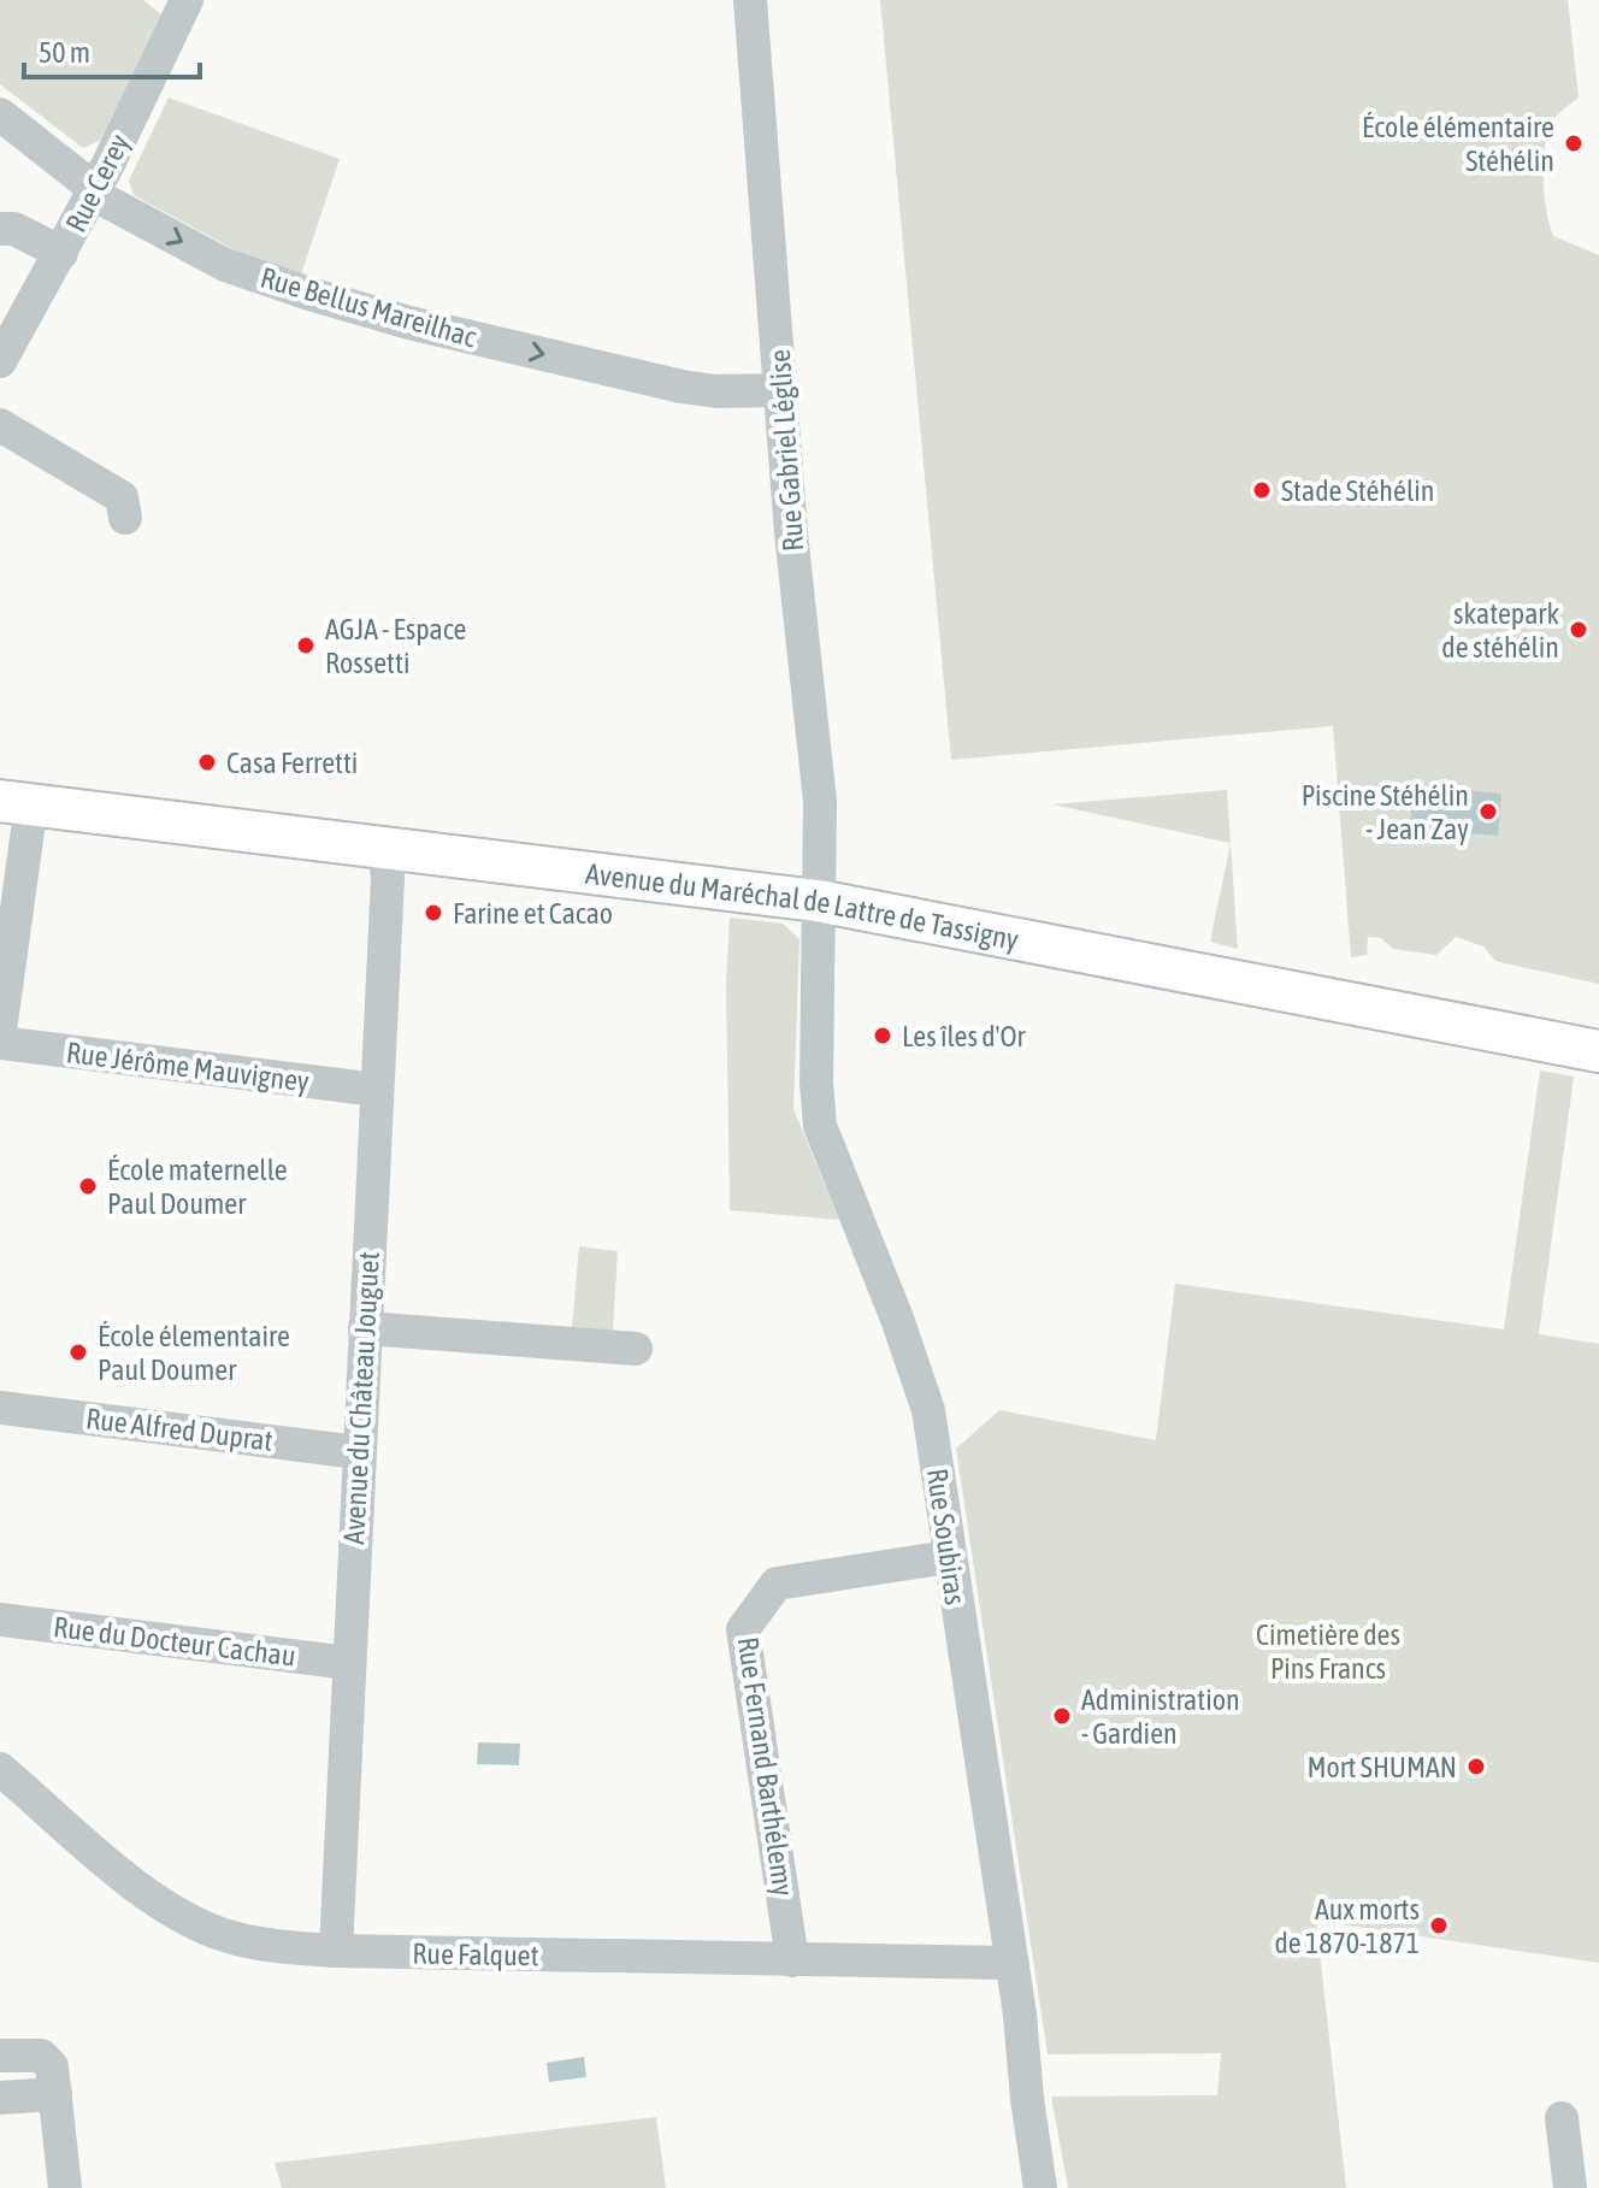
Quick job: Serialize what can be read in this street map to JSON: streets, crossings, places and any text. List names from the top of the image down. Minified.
{"streets":{"main road":["Avenue du Maréchal de Lattre de Tassigny"],"street":["Rue Cerey","Rue Bellus Mareilhac","Rue Gabriel Léglise","Rue Jérôme Mauvigney","Avenue du Château Jouguet","Rue Alfred Duprat","Rue Soubiras","Rue du Docteur Cachau","Rue Fernand Barthélemy","Rue Falquet"]},"crossings":[["Rue Cerey","Rue Bellus Mareilhac"],["Rue Bellus Mareilhac","Rue Gabriel Léglise"],["Rue Gabriel Léglise","Avenue du Maréchal de Lattre de Tassigny"],["Rue Gabriel Léglise","Rue Soubiras"],["Avenue du Maréchal de Lattre de Tassigny","Avenue du Château Jouguet"],["Avenue du Maréchal de Lattre de Tassigny","Rue Soubiras"],["Rue Jérôme Mauvigney","Avenue du Château Jouguet"],["Avenue du Château Jouguet","Rue Alfred Duprat"],["Avenue du Château Jouguet","Rue du Docteur Cachau"],["Avenue du Château Jouguet","Rue Falquet"],["Rue Soubiras","Rue Fernand Barthélemy"],["Rue Soubiras","Rue Falquet"],["Rue Fernand Barthélemy","Rue Falquet"]],"one_way":["Rue Bellus Mareilhac"],"parks":["Cimetière des Pins Francs"],"places":["École élémentaire Stéhélin","Stade Stéhélin","skatepark de stéhélin","AGJA - Espace Rossetti","Casa Ferretti","Piscine Stéhélin - Jean Zay","Farine et Cacao","Les îles d'Or","École maternelle Paul Doumer","École élementaire Paul Doumer","Administration - Gardien","Mort SHUMAN","Aux morts de 1870-1871"],"scale_bar":"50 m"}
